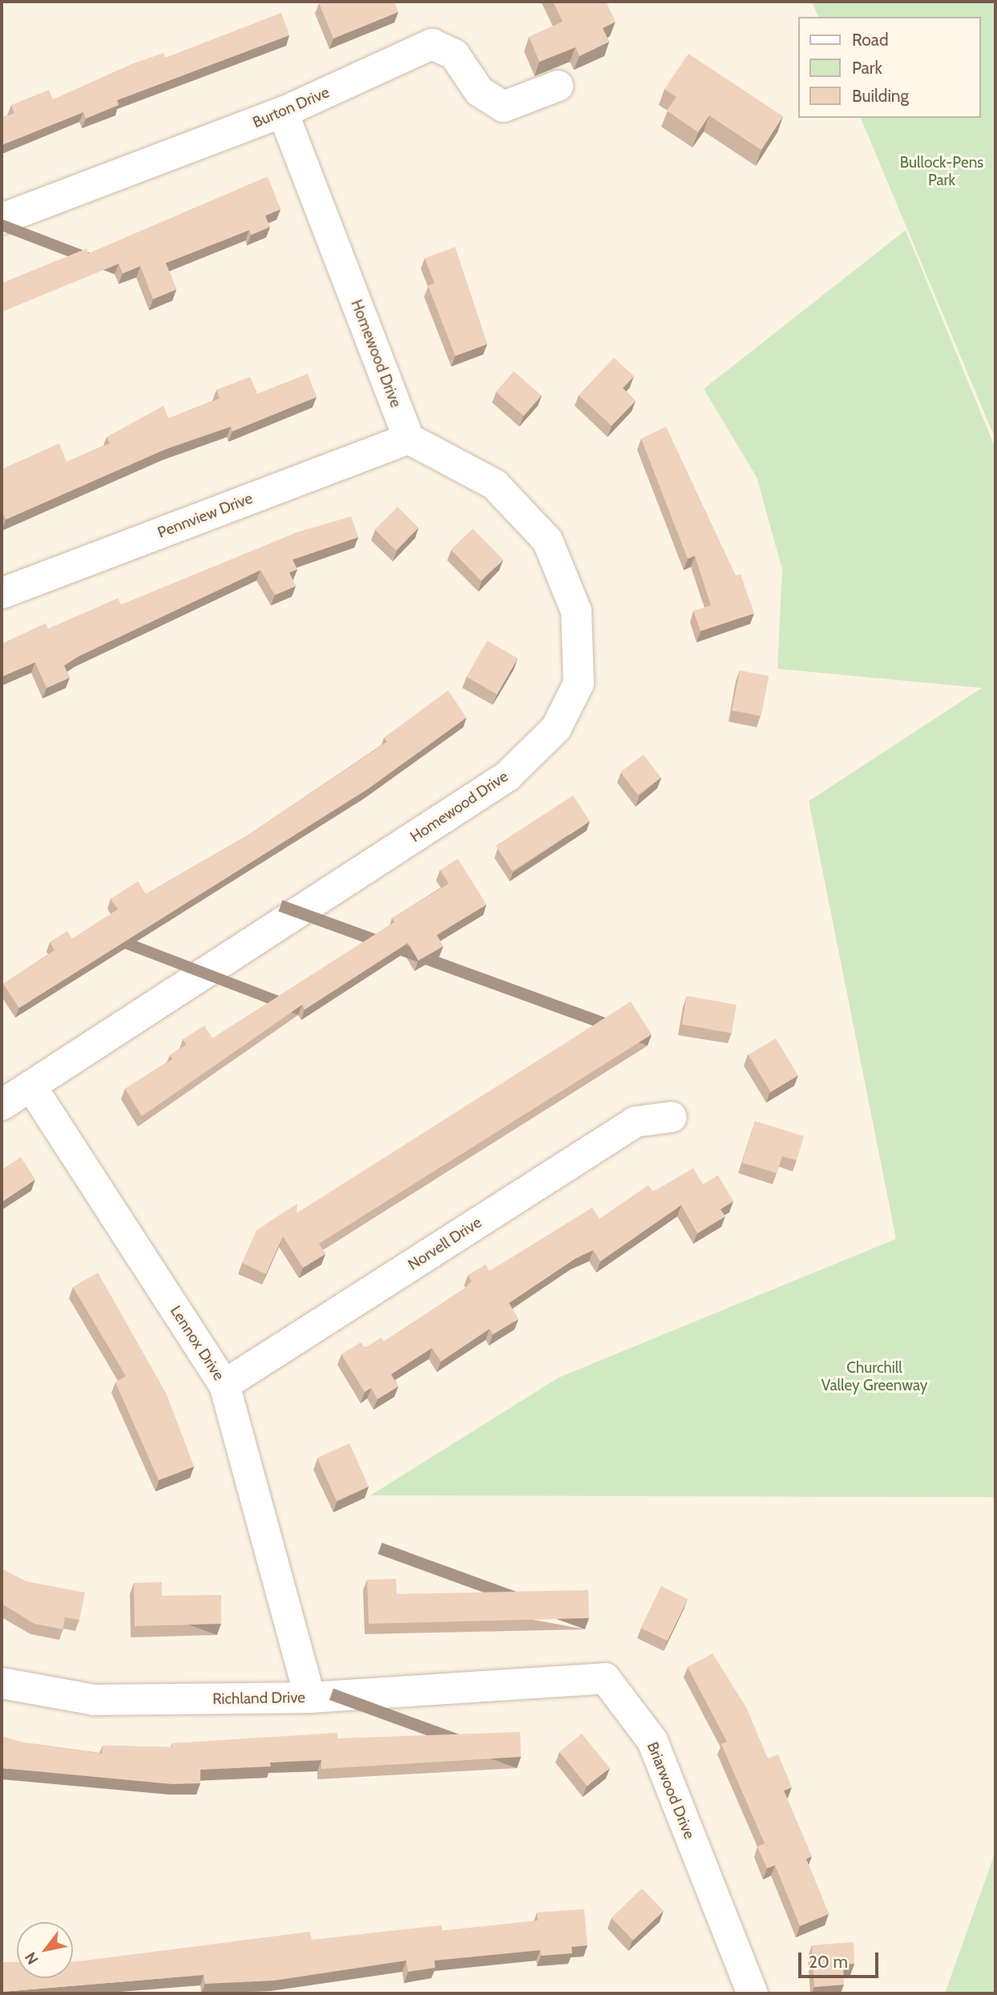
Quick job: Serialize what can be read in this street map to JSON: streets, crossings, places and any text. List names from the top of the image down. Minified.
{"streets":{"street":["Burton Drive","Homewood Drive","Pennview Drive","Norvell Drive","Lennox Drive","Richland Drive","Briarwood Drive"]},"crossings":[["Burton Drive","Homewood Drive"],["Homewood Drive","Pennview Drive"],["Homewood Drive","Lennox Drive"],["Norvell Drive","Lennox Drive"],["Lennox Drive","Richland Drive"],["Richland Drive","Briarwood Drive"]],"parks":["Bullock-Pens Park","Churchill Valley Greenway"],"legend":["Road","Park","Building"],"scale_bar":"20 m","north":"bottom left"}
